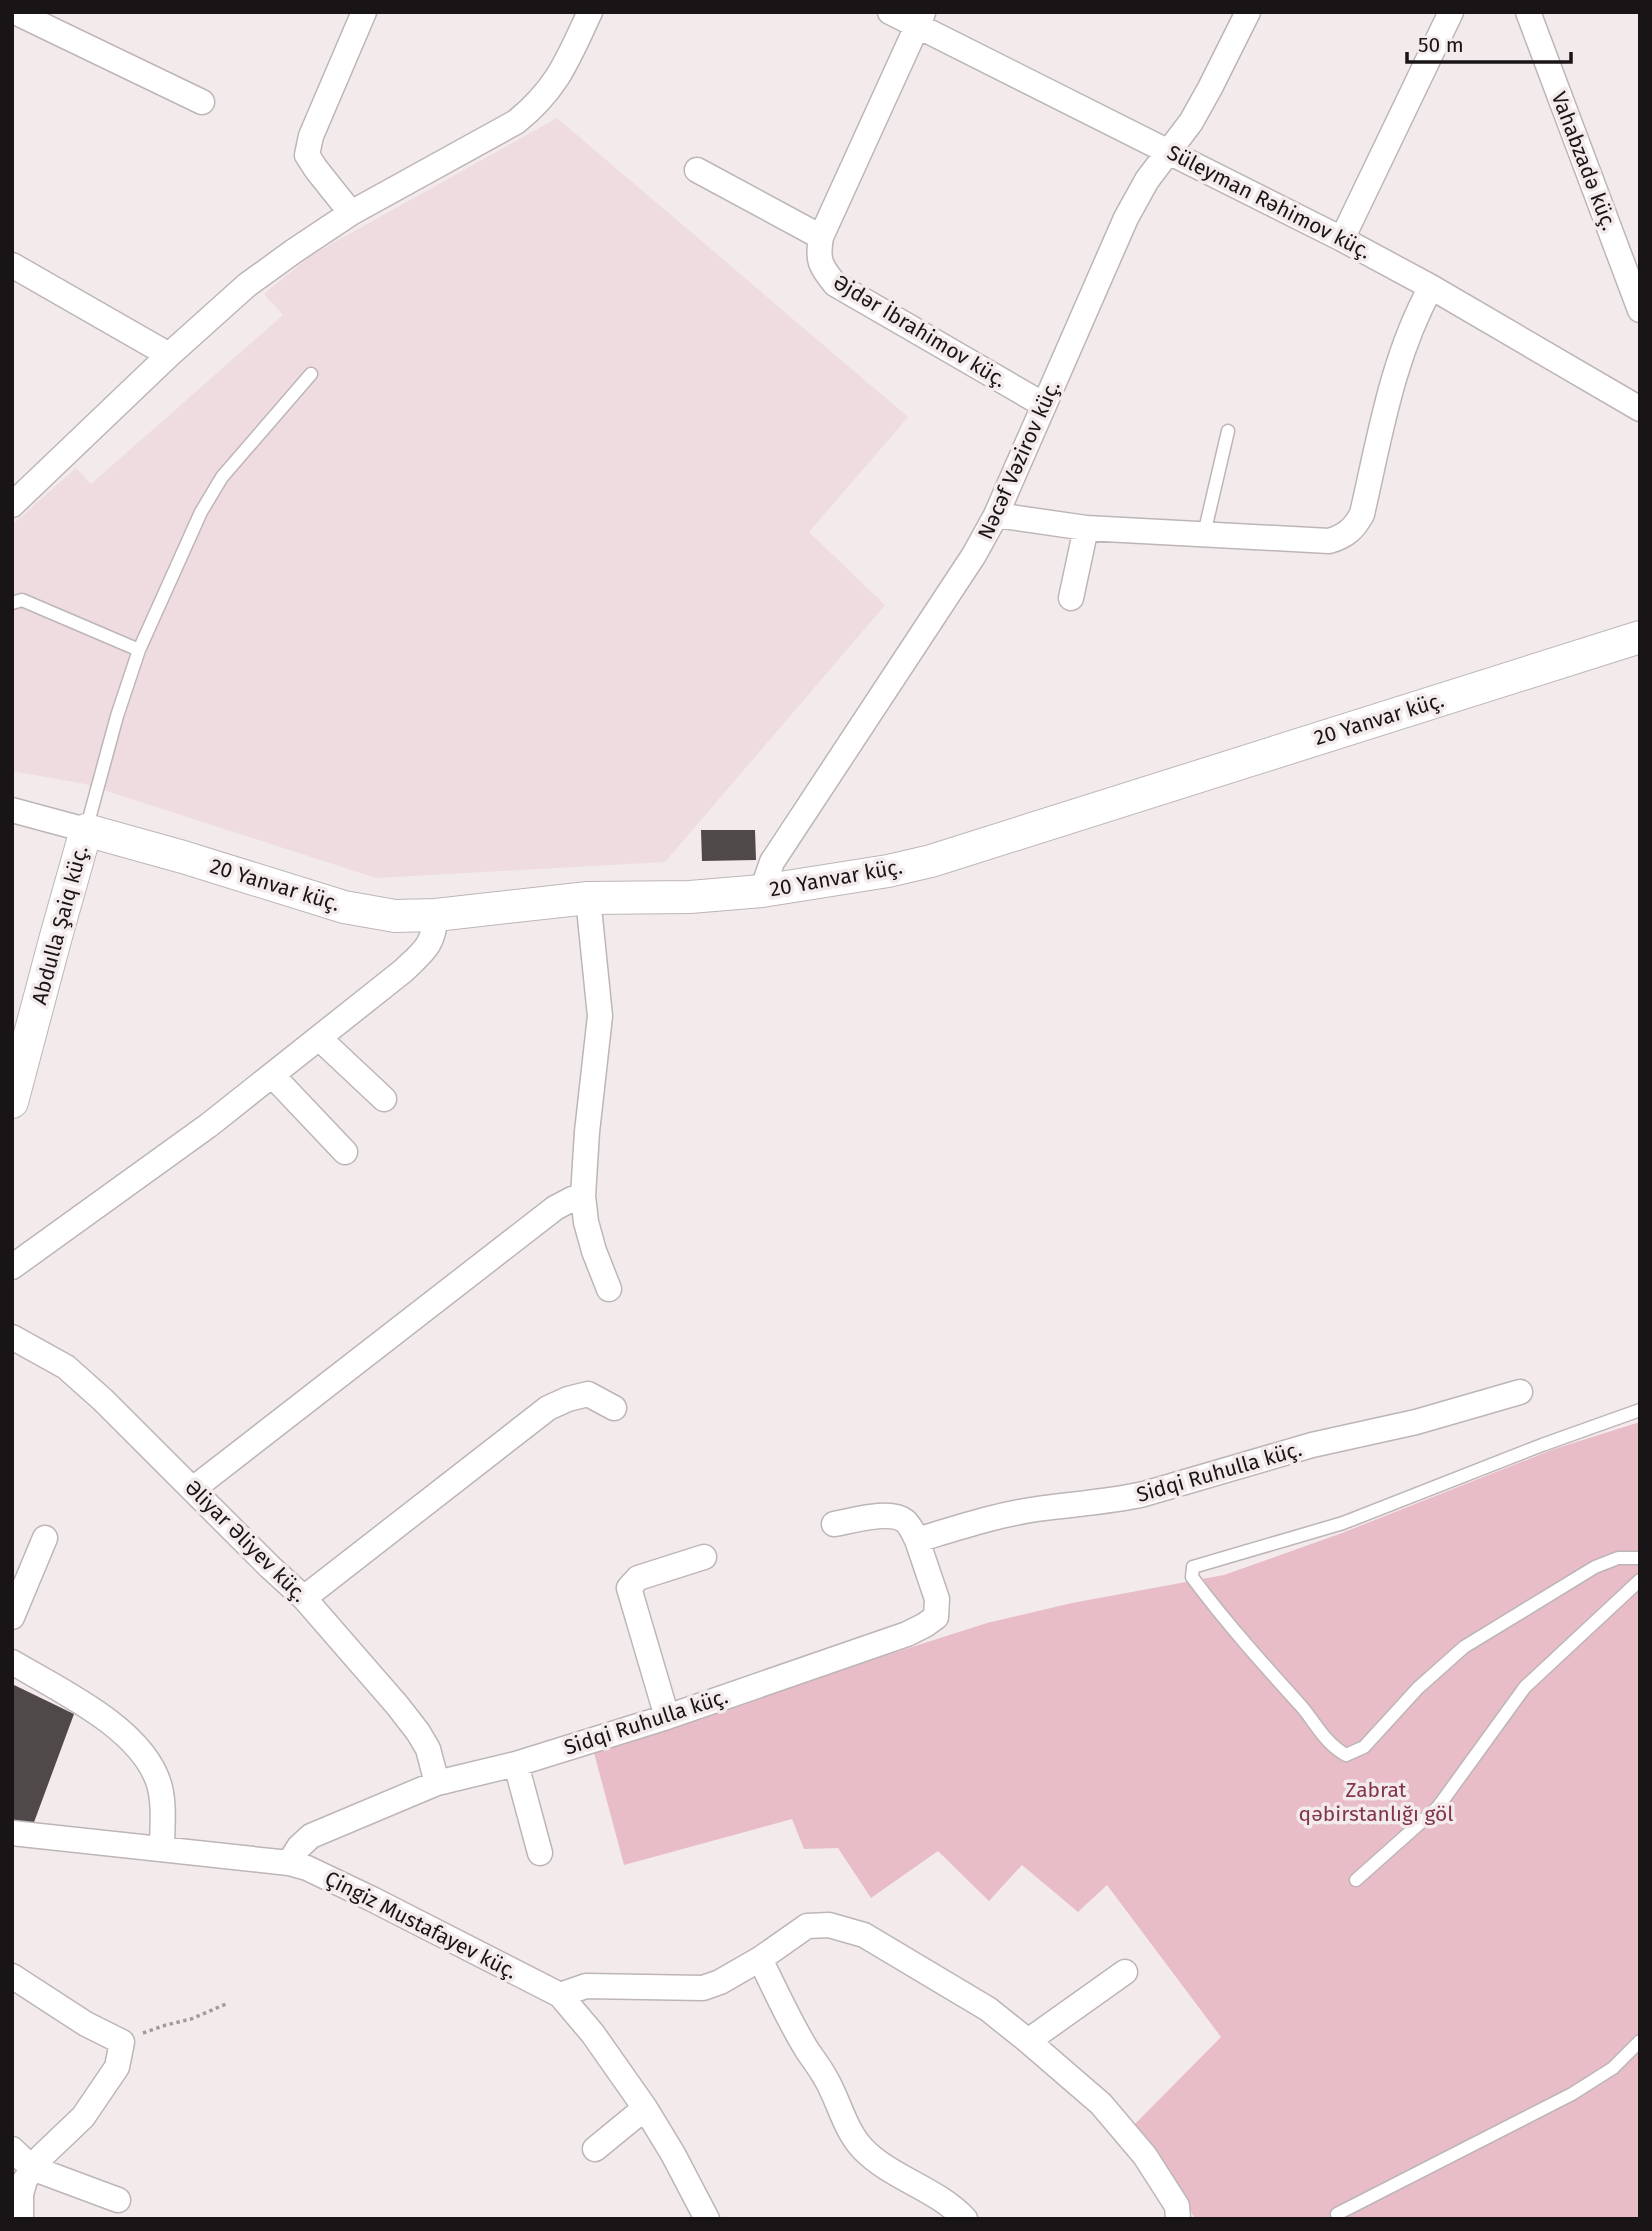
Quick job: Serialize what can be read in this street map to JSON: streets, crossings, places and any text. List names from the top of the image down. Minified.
{"streets":{"street":["Vahabzadə küç.","Süleyman Rəhimov küç.","Əjdər İbrahimov küç.","Nəcəf Vəzirov küç.","20 Yanvar küç.","Abdulla Şaiq küç.","Sidqi Ruhulla küç.","Əliyar Əliyev küç.","Çingiz Mustafayev küç."]},"crossings":[["Süleyman Rəhimov küç.","Əjdər İbrahimov küç."],["Süleyman Rəhimov küç.","Nəcəf Vəzirov küç."],["Əjdər İbrahimov küç.","Nəcəf Vəzirov küç."],["Nəcəf Vəzirov küç.","20 Yanvar küç."],["20 Yanvar küç.","Abdulla Şaiq küç."],["Sidqi Ruhulla küç.","Əliyar Əliyev küç."],["Sidqi Ruhulla küç.","Çingiz Mustafayev küç."]],"parks":["Zabrat qəbirstanlığı göl"],"scale_bar":"50 m"}
